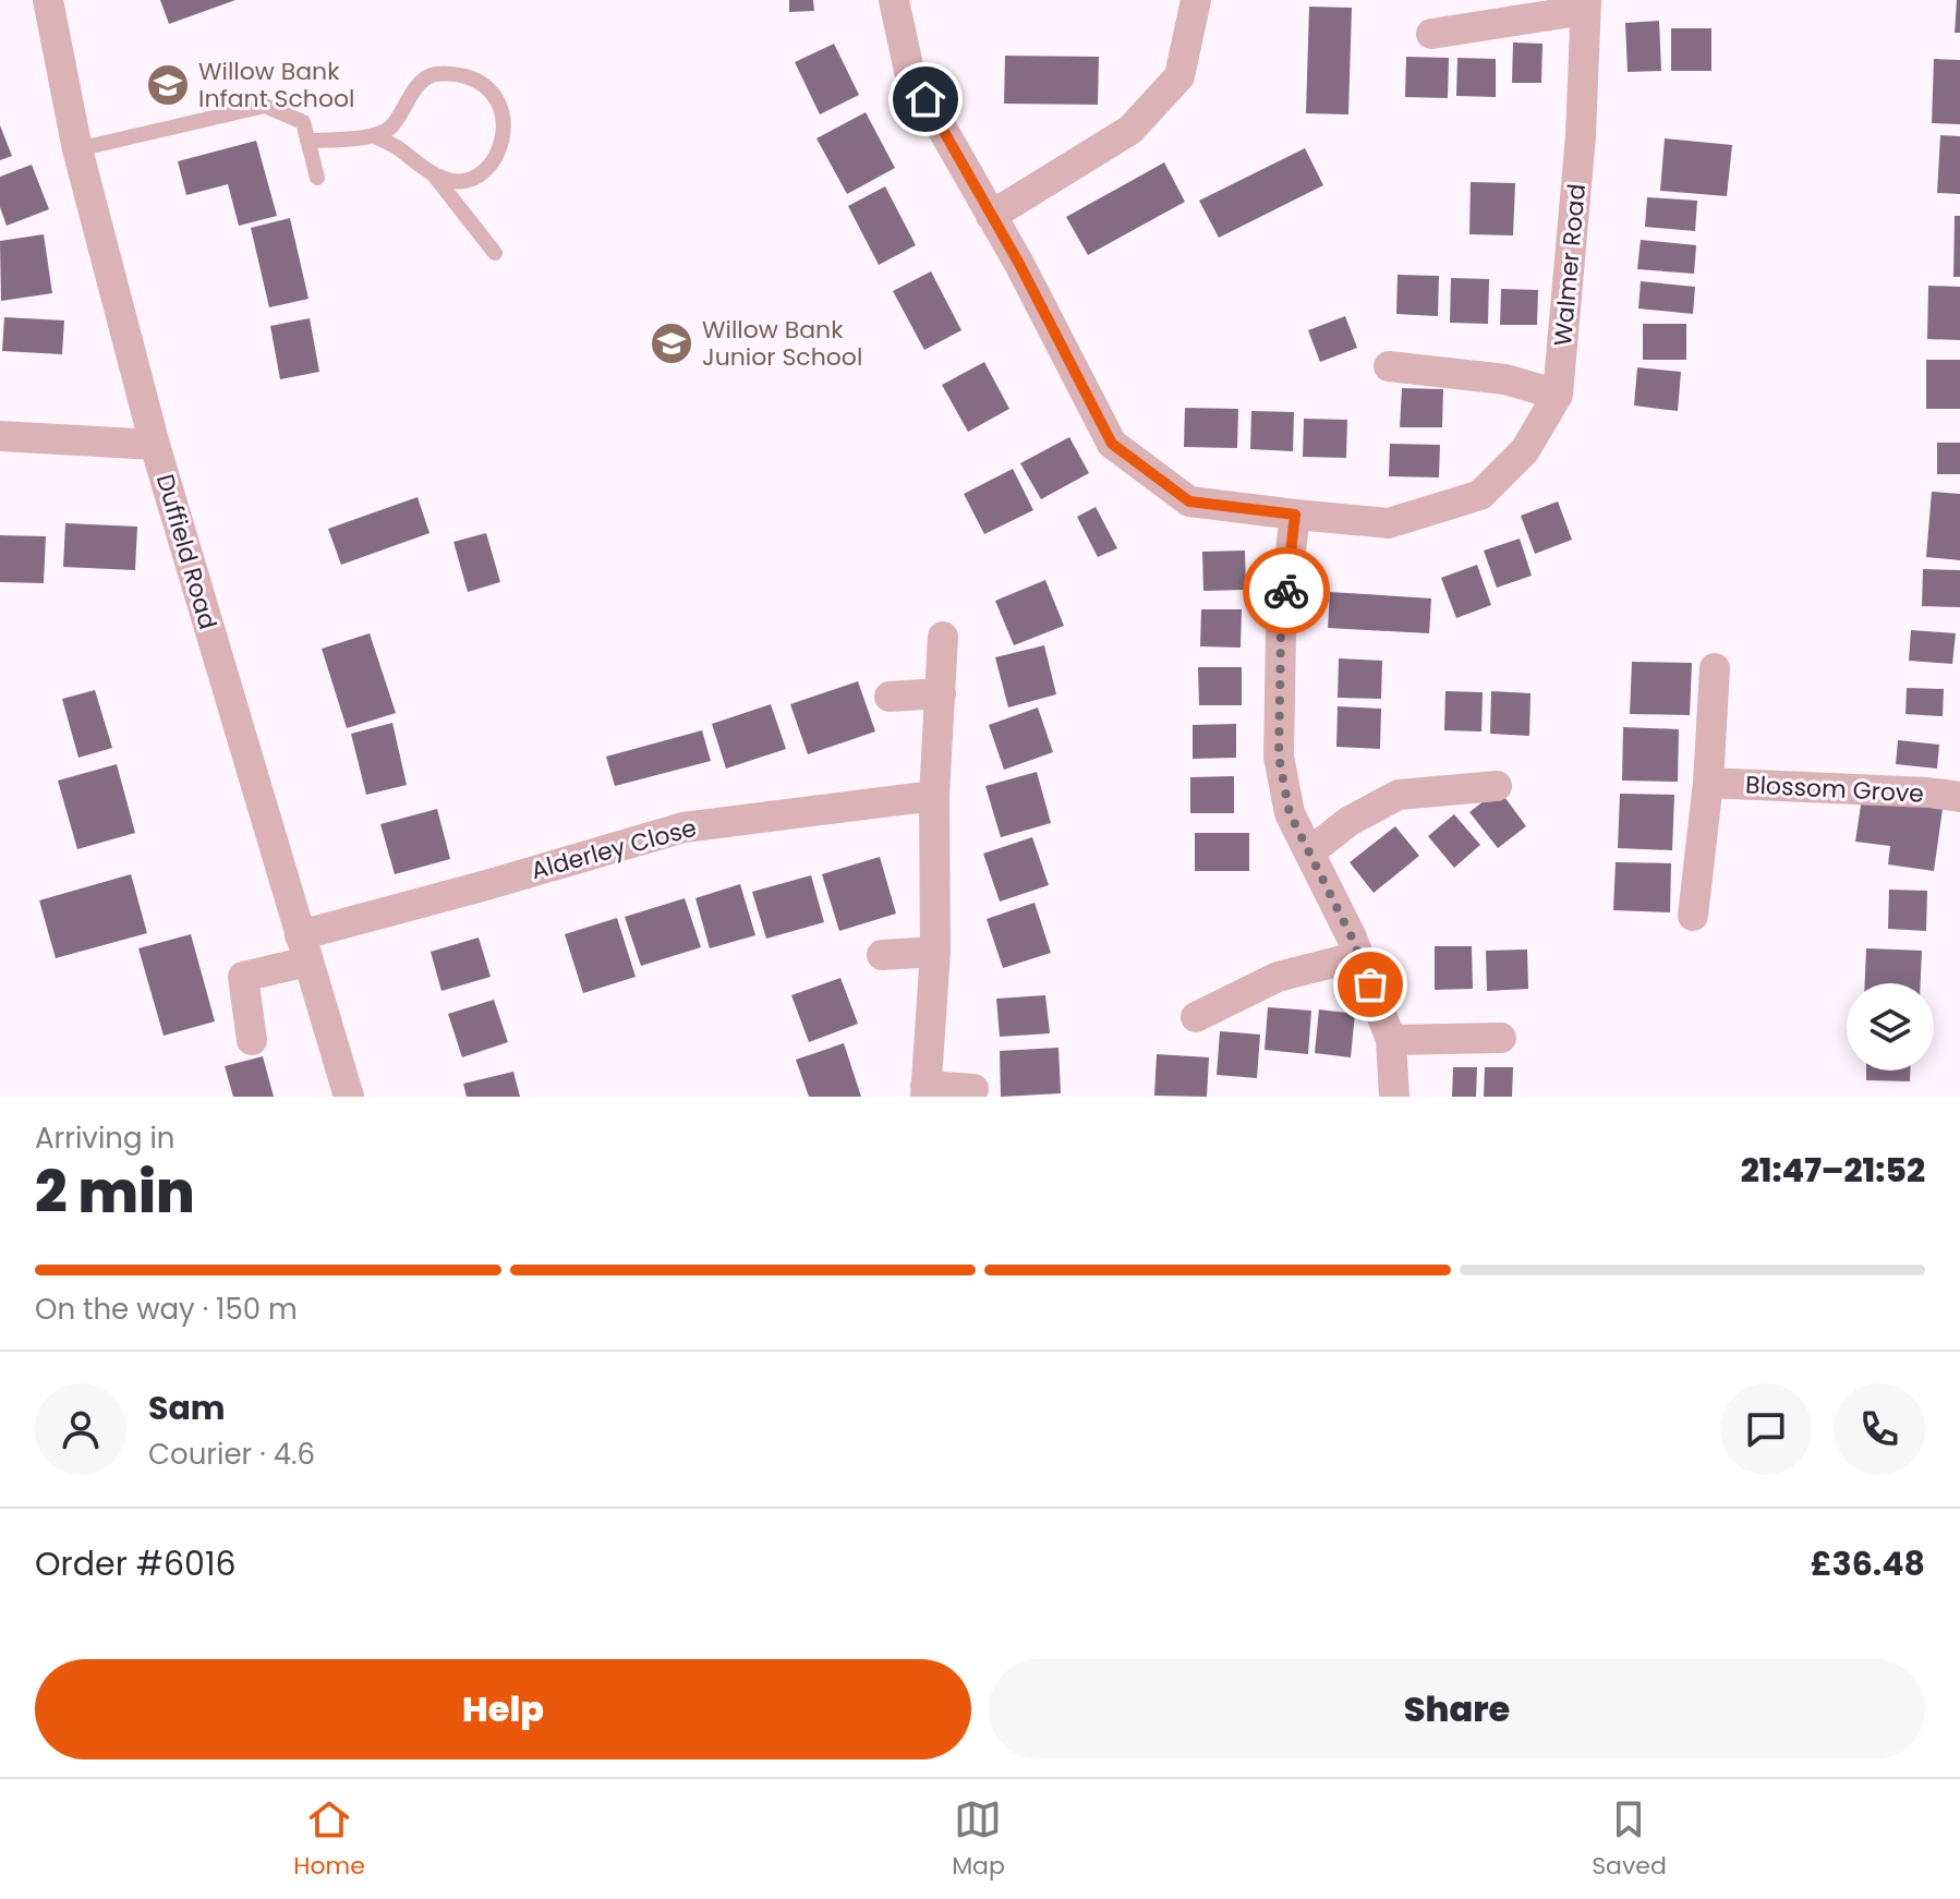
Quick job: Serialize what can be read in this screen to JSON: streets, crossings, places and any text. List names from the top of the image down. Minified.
{"streets":{"street":["Walmer Road","Duffield Road","Blossom Grove","Alderley Close"]},"crossings":[["Duffield Road","Alderley Close"]],"places":{"school or university":["Willow Bank Infant School","Willow Bank Junior School"]},"page":{"heading":["2 min","Arriving in","21:47–21:52"],"panel":["Sam","Courier · 4.6","Order #6016","£36.48"],"bar":"On the way · 150 m","buttons":["Help","Share"],"tabs":["Home","Map","Saved"]}}
